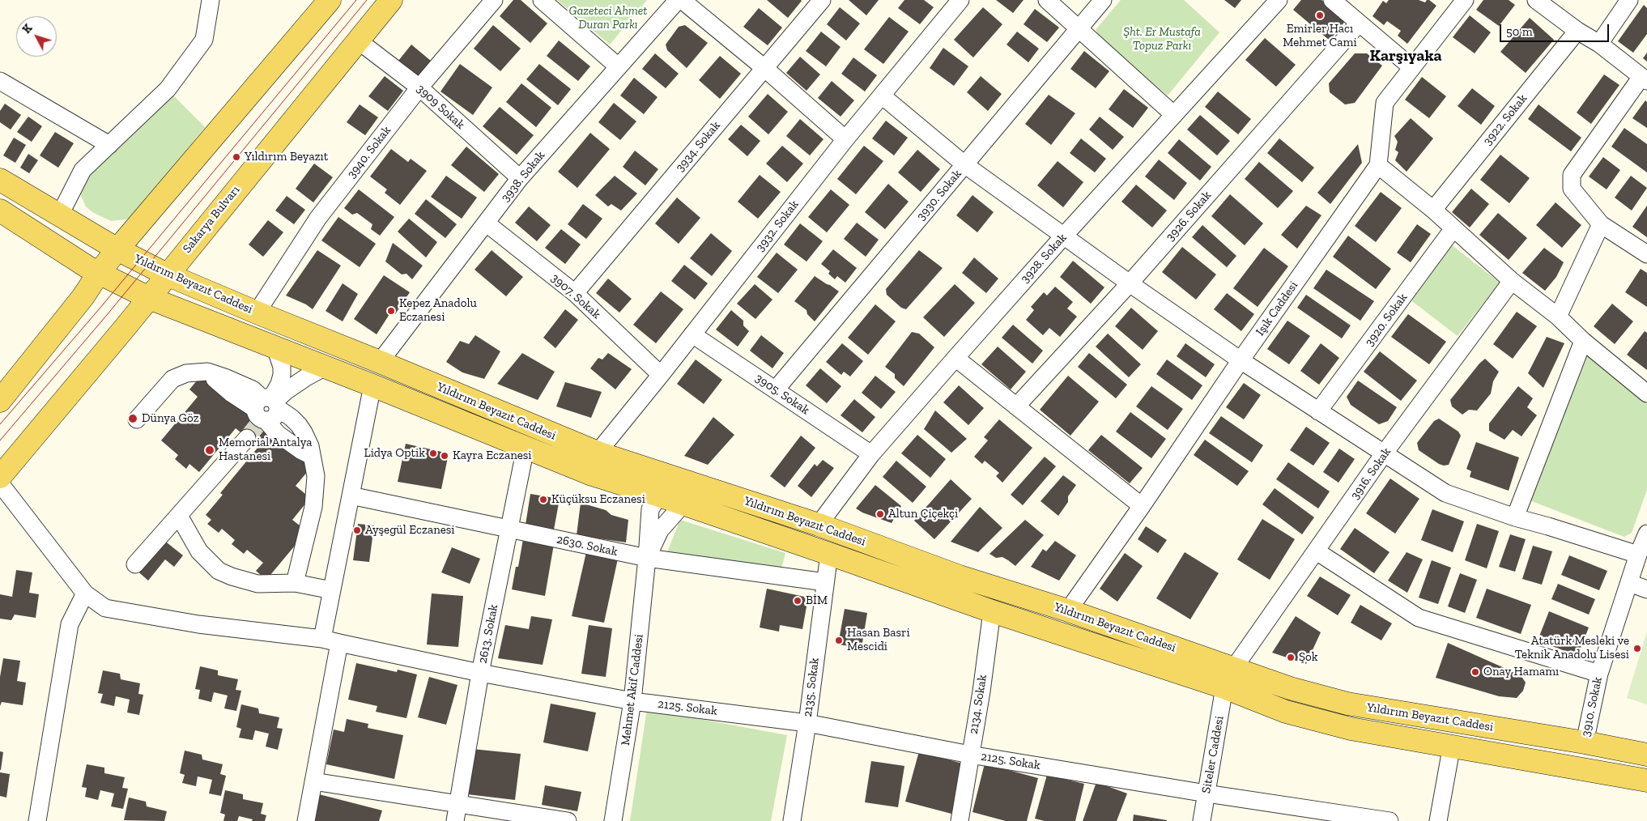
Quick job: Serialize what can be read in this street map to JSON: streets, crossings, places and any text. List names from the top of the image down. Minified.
{"streets":{"main road":["Sakarya Bulvarı","Yıldırım Beyazıt Caddesi"],"street":["3909 Sokak","3922. Sokak","3934. Sokak","3940. Sokak","3938. Sokak","3930. Sokak","3926. Sokak","3932. Sokak","3928. Sokak","3907. Sokak","Işık Caddesi","3920. Sokak","3905. Sokak","3916. Sokak","2630. Sokak","2613. Sokak","2135. Sokak","Mehmet Akif Caddesi","2134. Sokak","3910. Sokak","2125. Sokak","Siteler Caddesi"]},"crossings":[["3909 Sokak","3940. Sokak"],["3909 Sokak","3938. Sokak"],["3909 Sokak","Sakarya Bulvarı"],["3934. Sokak","3907. Sokak"],["3940. Sokak","Yıldırım Beyazıt Caddesi"],["3938. Sokak","Yıldırım Beyazıt Caddesi"],["3938. Sokak","3907. Sokak"],["3930. Sokak","3905. Sokak"],["Sakarya Bulvarı","Yıldırım Beyazıt Caddesi"],["3932. Sokak","Yıldırım Beyazıt Caddesi"],["3932. Sokak","3907. Sokak"],["3932. Sokak","3905. Sokak"],["3928. Sokak","Yıldırım Beyazıt Caddesi"],["3928. Sokak","3905. Sokak"],["Yıldırım Beyazıt Caddesi","Işık Caddesi"],["Yıldırım Beyazıt Caddesi","3916. Sokak"],["Yıldırım Beyazıt Caddesi","2613. Sokak"],["Yıldırım Beyazıt Caddesi","2135. Sokak"],["Yıldırım Beyazıt Caddesi","Mehmet Akif Caddesi"],["Yıldırım Beyazıt Caddesi","2134. Sokak"],["Yıldırım Beyazıt Caddesi","3910. Sokak"],["Yıldırım Beyazıt Caddesi","Siteler Caddesi"],["3916. Sokak","Siteler Caddesi"],["2630. Sokak","2613. Sokak"],["2630. Sokak","2135. Sokak"],["2630. Sokak","Mehmet Akif Caddesi"],["2613. Sokak","2125. Sokak"],["2135. Sokak","2125. Sokak"],["Mehmet Akif Caddesi","2125. Sokak"],["2134. Sokak","2125. Sokak"],["2125. Sokak","Siteler Caddesi"]],"districts":["Karşıyaka"],"parks":["Gazeteci Ahmet Duran Parkı","Şht. Er Mustafa Topuz Parkı"],"places":["Emirler Hacı Mehmet Cami","Yıldırım Beyazıt","Kepez Anadolu Eczanesi","Dünya Göz","Memorial Antalya Hastanesi","Lidya Optik","Kayra Eczanesi","Küçüksu Eczanesi","Altun Çiçekçi","Ayşegül Eczanesi","BİM","Hasan Basri Mescidi","Atatürk Mesleki ve Teknik Anadolu Lisesi","Şok","Onay Hamamı"],"scale_bar":"50 m","north":"top left"}
